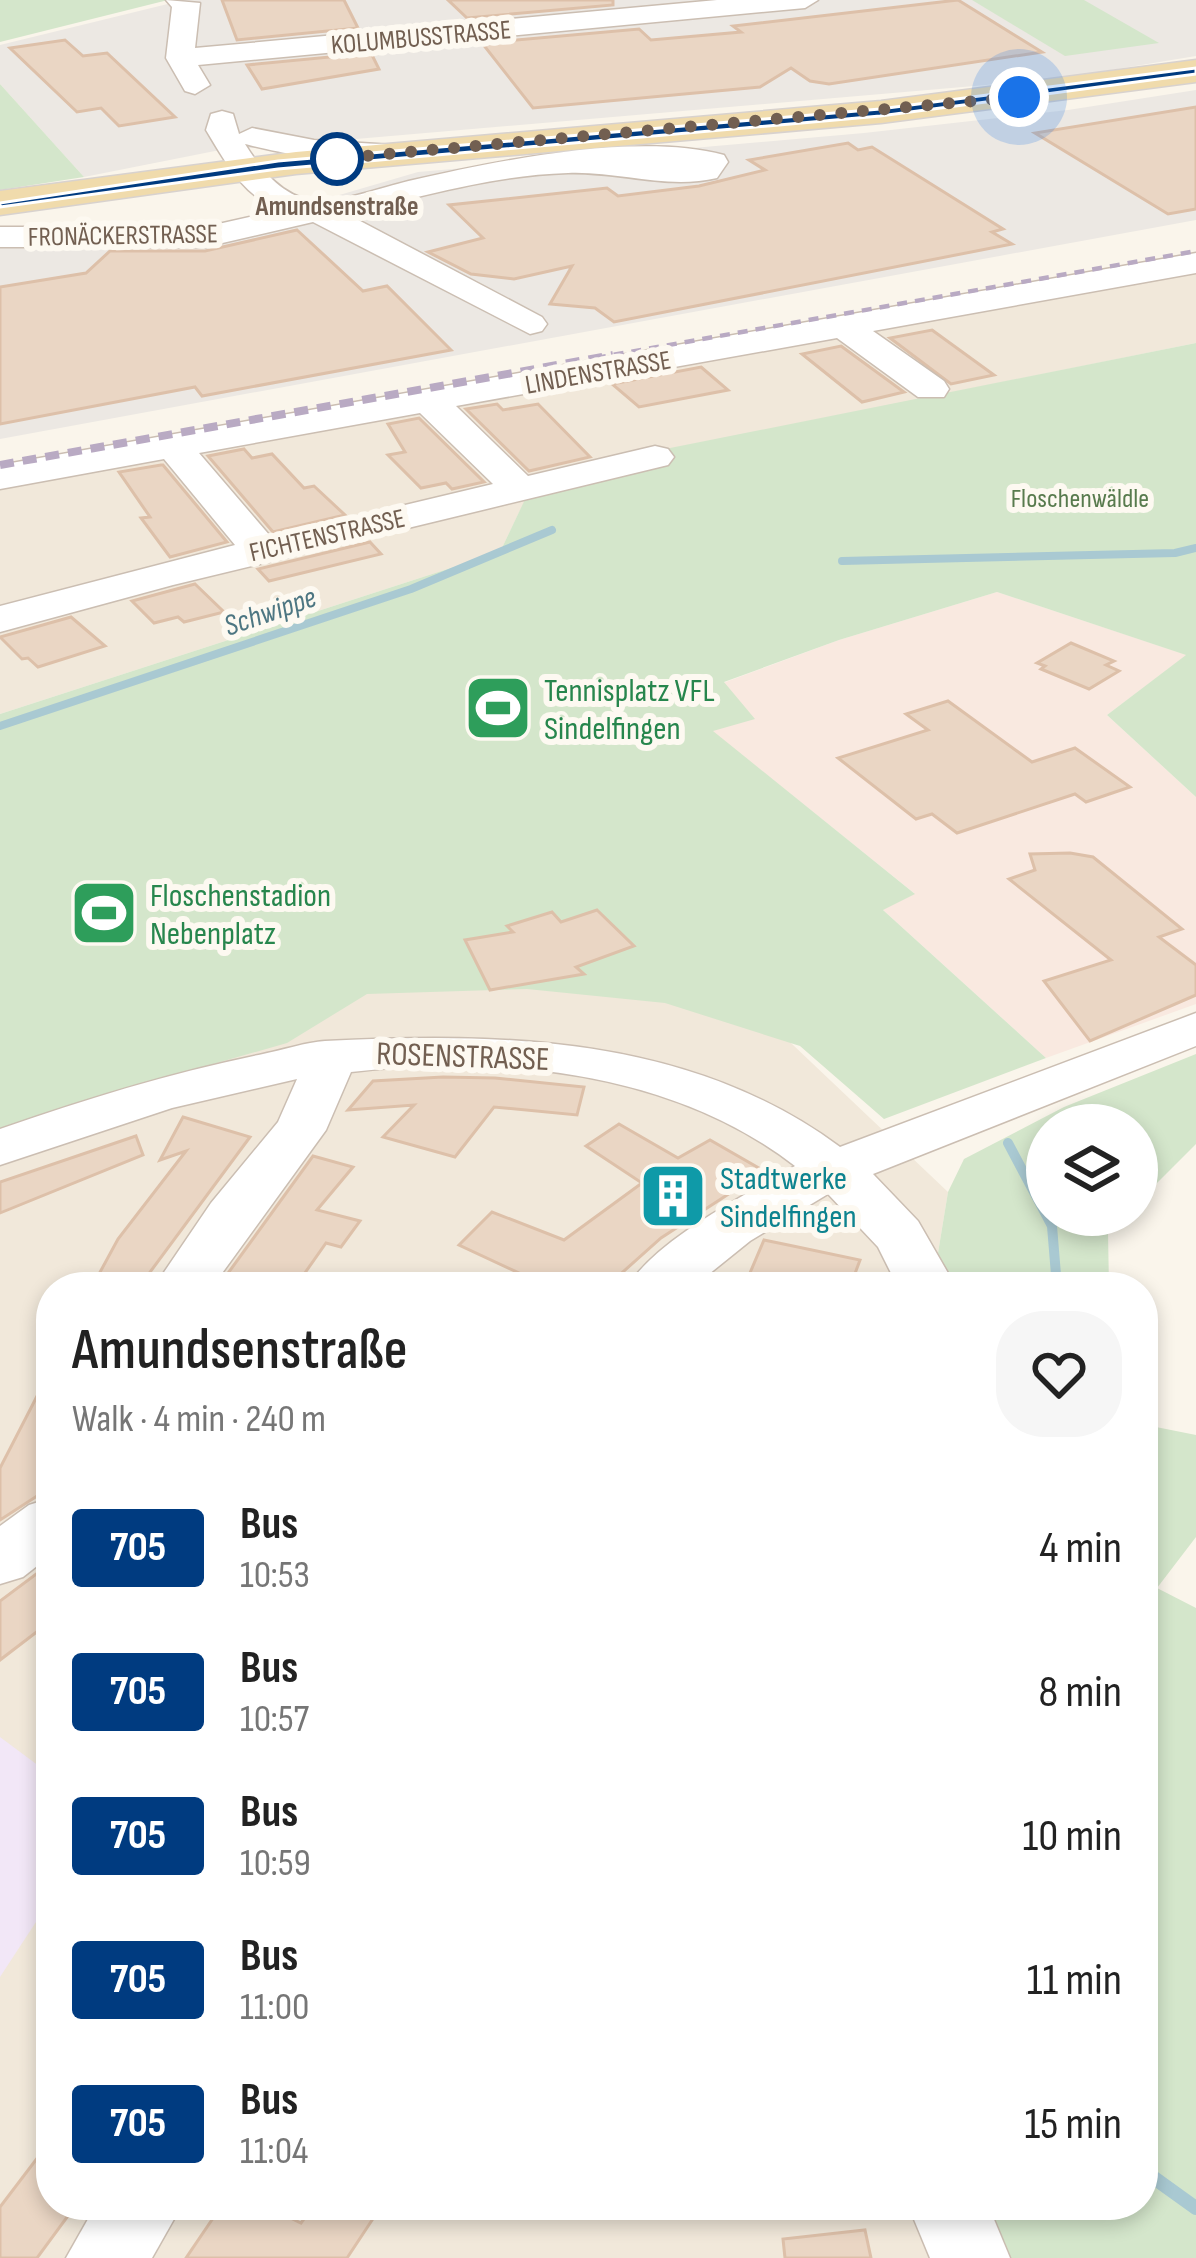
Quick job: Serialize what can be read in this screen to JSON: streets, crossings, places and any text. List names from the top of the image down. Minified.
{"streets":{"main road":["FRONÄCKERSTRASSE"],"street":["KOLUMBUSSTRASSE","LINDENSTRASSE","FICHTENSTRASSE","ROSENSTRASSE"]},"water":["Schwippe"],"parks":["Floschenwäldle"],"places":{"other":["Amundsenstraße"],"sports":["Tennisplatz VFL Sindelfingen","Floschenstadion Nebenplatz"],"building":["Stadtwerke Sindelfingen"]},"lines":["bus line 705"],"page":{"heading":["Amundsenstraße","Walk · 4 min · 240 m"],"list":[{"mark":"705","name":"Bus","note":"10:53","value":"4 min"},{"mark":"705","name":"Bus","note":"10:57","value":"8 min"},{"mark":"705","name":"Bus","note":"10:59","value":"10 min"},{"mark":"705","name":"Bus","note":"11:00","value":"11 min"},{"mark":"705","name":"Bus","note":"11:04","value":"15 min"}]}}
